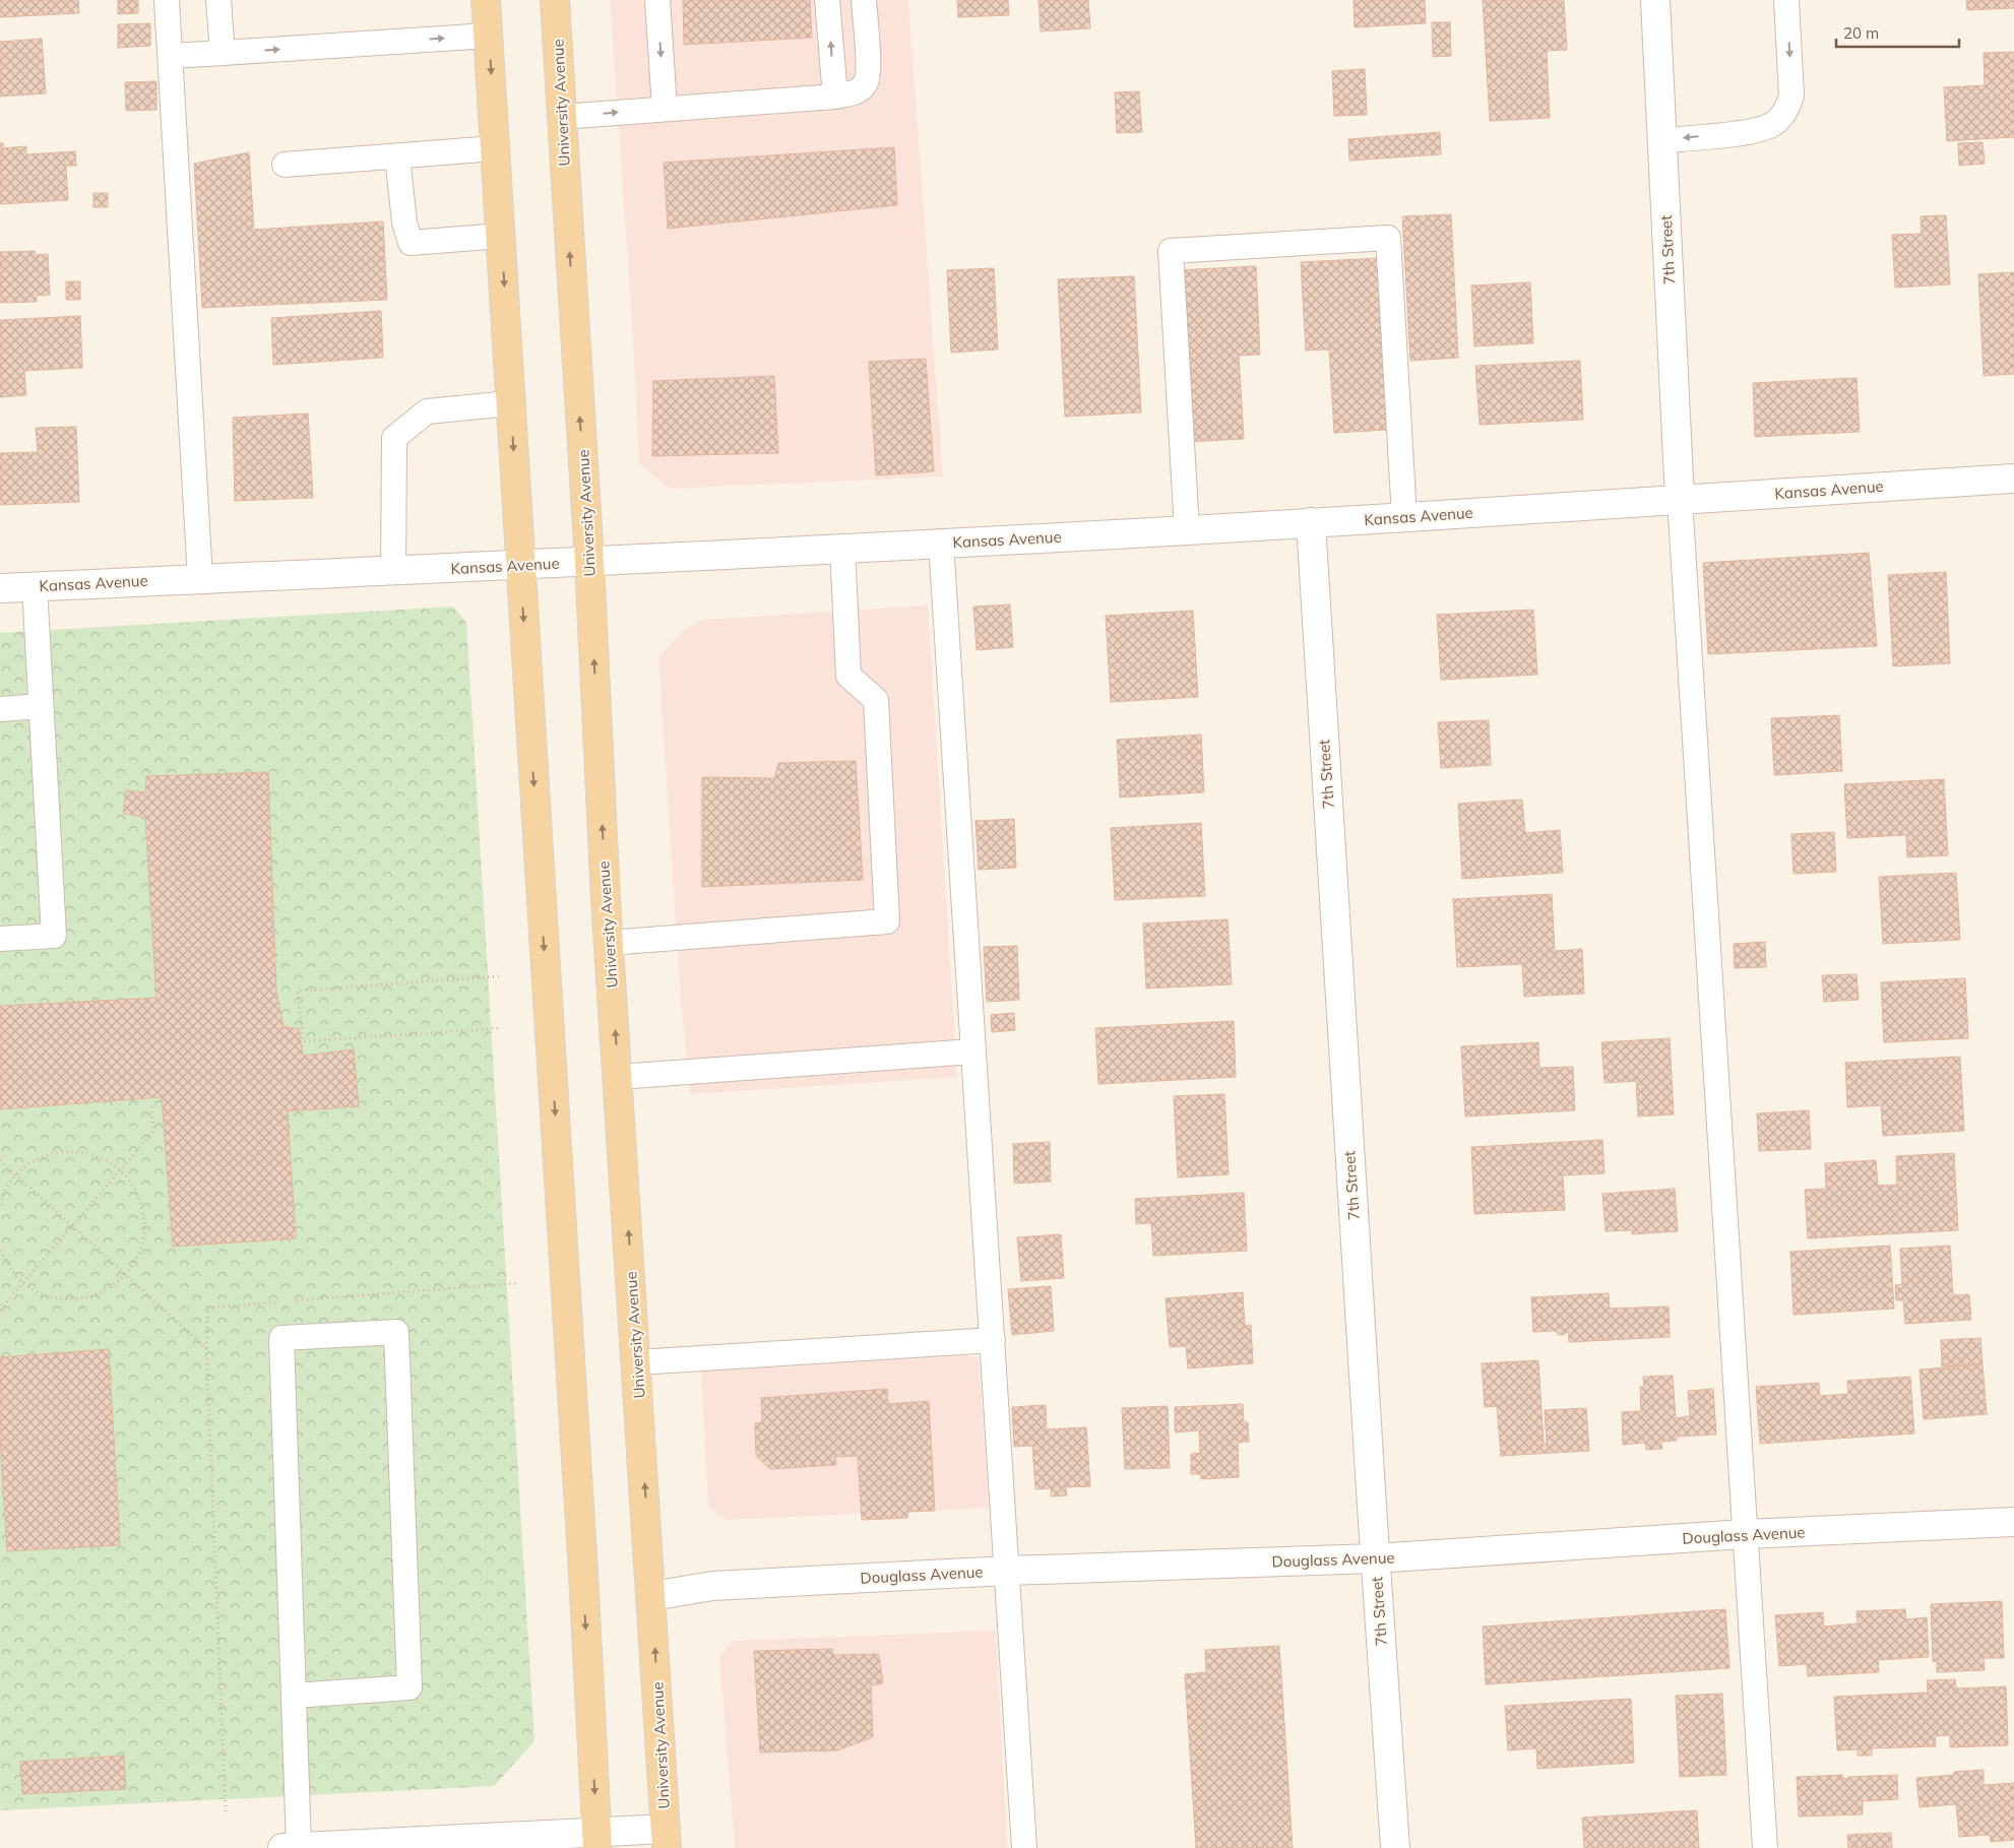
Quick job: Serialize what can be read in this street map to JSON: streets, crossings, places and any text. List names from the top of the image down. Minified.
{"streets":{"main road":["University Avenue"],"street":["7th Street","Kansas Avenue","Douglass Avenue"]},"crossings":[["University Avenue","Kansas Avenue"],["University Avenue","Douglass Avenue"],["7th Street","Kansas Avenue"],["7th Street","Douglass Avenue"]],"scale_bar":"20 m"}
